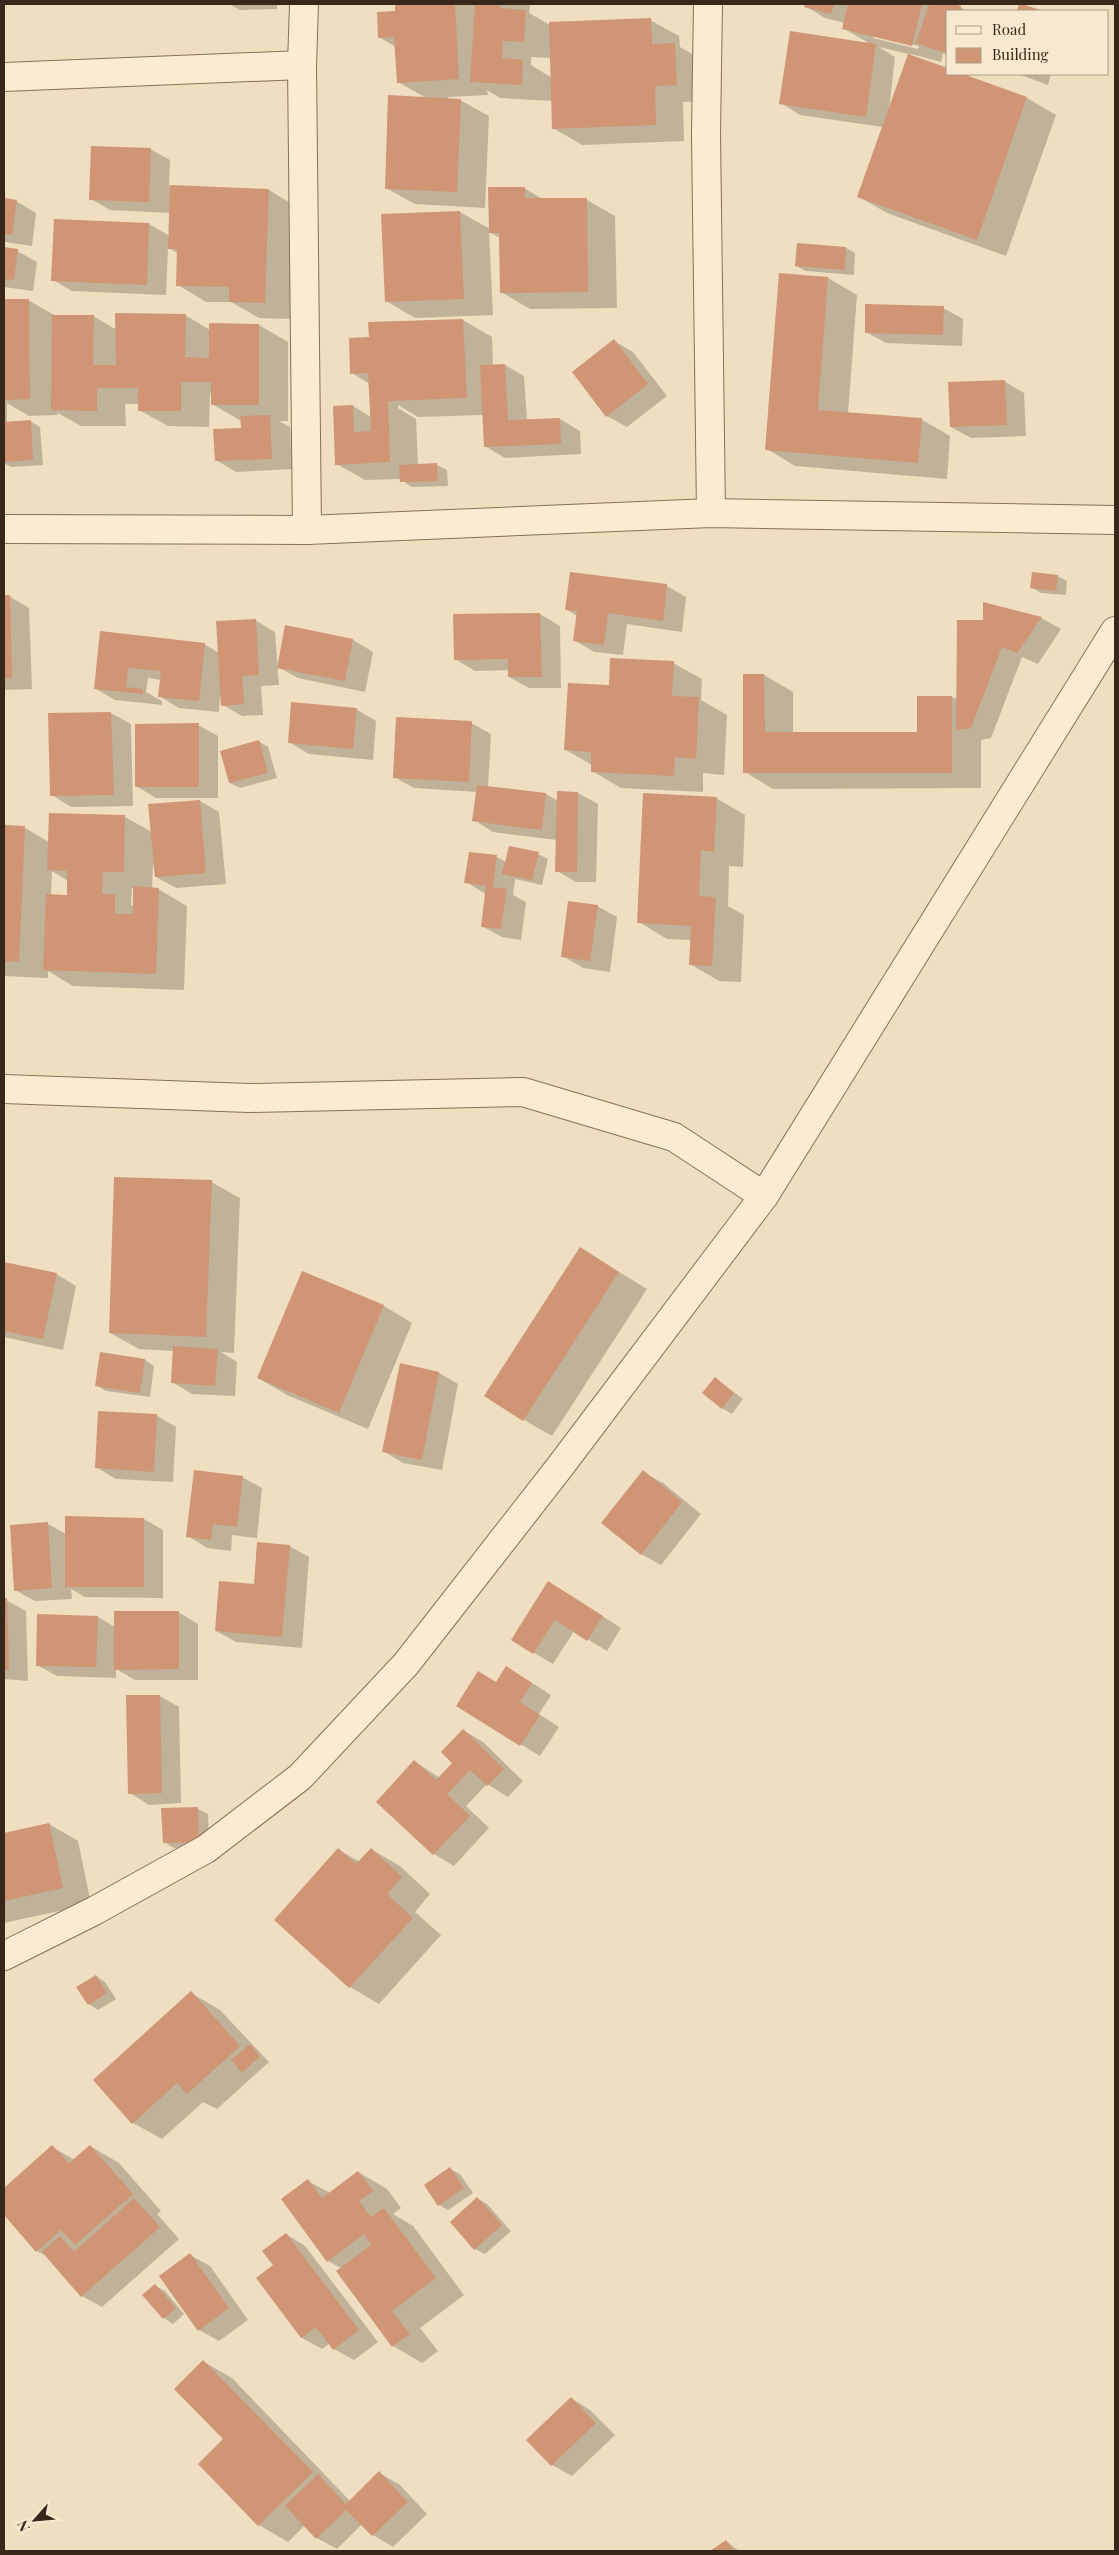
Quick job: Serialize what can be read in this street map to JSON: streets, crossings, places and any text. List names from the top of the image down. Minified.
{"legend":["Road","Building"],"north":"bottom left"}
